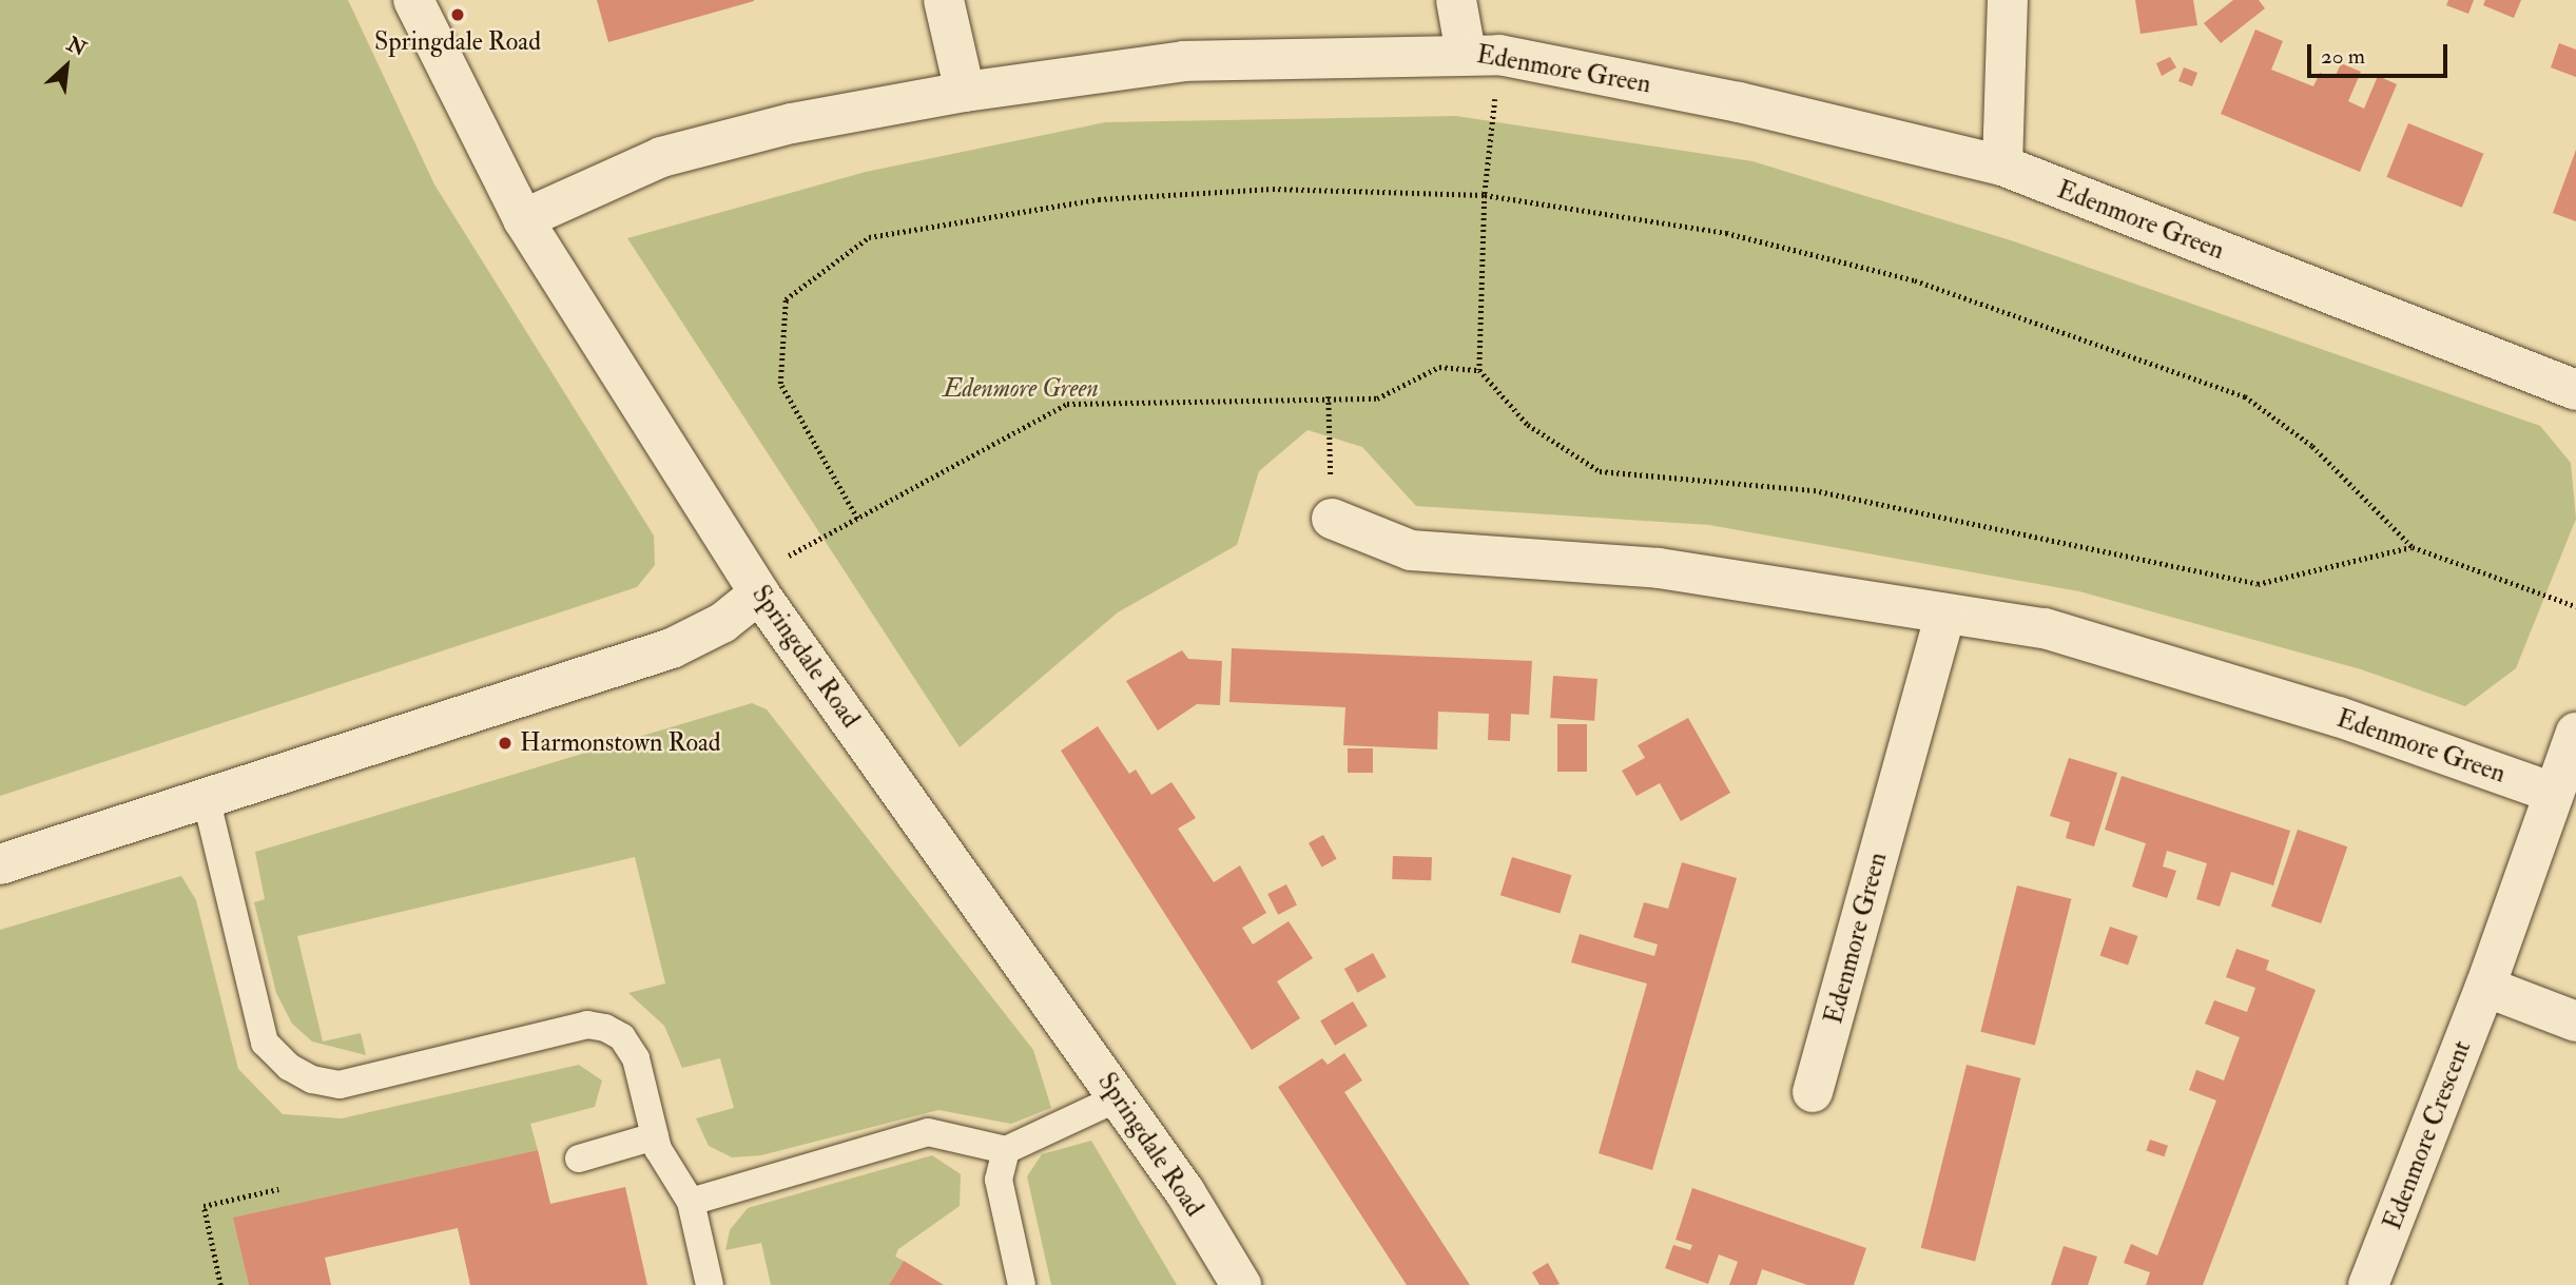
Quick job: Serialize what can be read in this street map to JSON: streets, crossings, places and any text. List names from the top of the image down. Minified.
{"streets":{"street":["Edenmore Green","Springdale Road","Edenmore Crescent"]},"crossings":[["Edenmore Green","Springdale Road"],["Edenmore Green","Edenmore Crescent"]],"parks":["Edenmore Green"],"places":["Springdale Road","Harmonstown Road"],"scale_bar":"20 m","north":"top right"}
